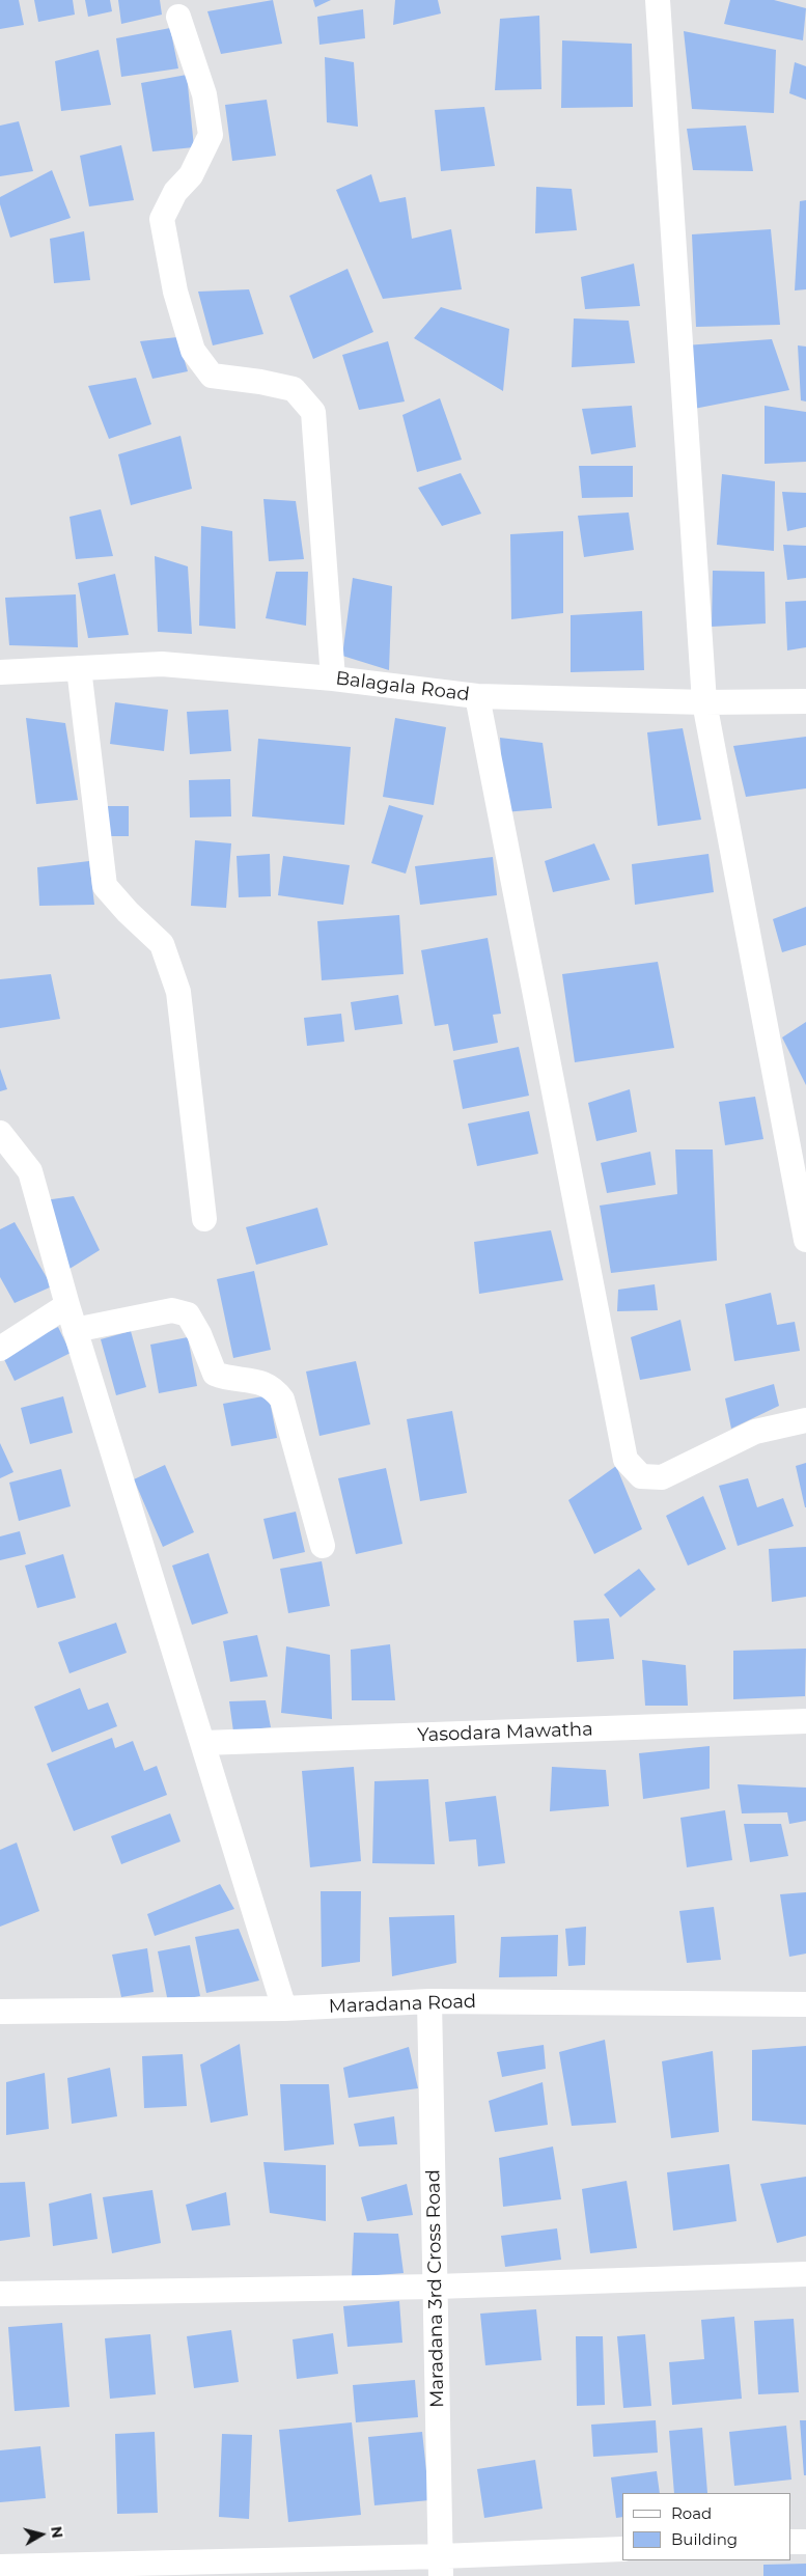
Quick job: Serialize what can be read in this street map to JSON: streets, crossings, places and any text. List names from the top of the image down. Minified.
{"streets":{"street":["Balagala Road","Yasodara Mawatha","Maradana Road","Maradana 3rd Cross Road"]},"crossings":[["Maradana Road","Maradana 3rd Cross Road"]],"legend":["Road","Building"],"north":"right"}
